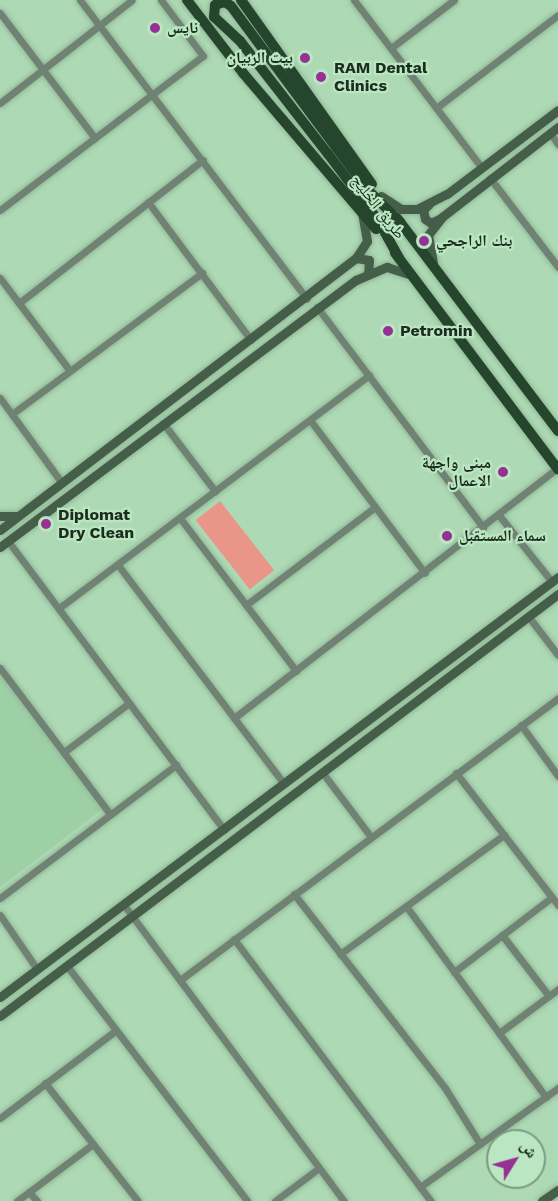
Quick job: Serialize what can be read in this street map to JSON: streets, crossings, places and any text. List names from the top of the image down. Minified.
{"streets":{"main road":["طريق الخليج"]},"places":["نايس","بيت الربيان","RAM Dental Clinics","بنك الراجحي","Petromin","مبنى واجهة الاعمال","Diplomat Dry Clean","سماء المستقبل"],"north":"top right"}
